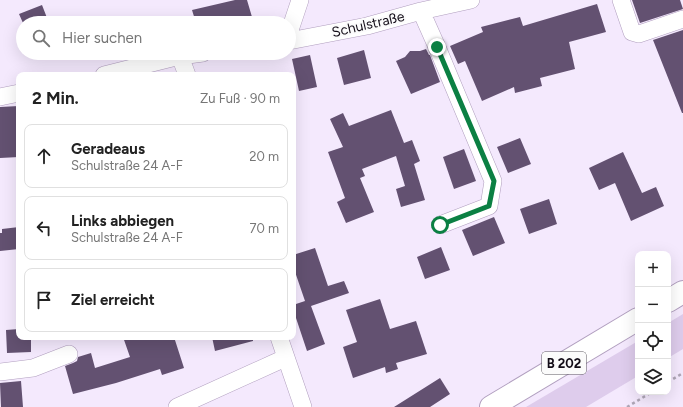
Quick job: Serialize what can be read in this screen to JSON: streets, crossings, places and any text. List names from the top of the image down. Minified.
{"streets":{"highway":["B 202"],"street":["Schulstraße"]},"page":{"search":"Hier suchen","heading":["2 Min.","Zu Fuß · 90 m"],"list":[["Geradeaus","Schulstraße 24 A-F","20 m"],["Links abbiegen","Schulstraße 24 A-F","70 m"],"Ziel erreicht"],"map_buttons":["+","−"]}}
